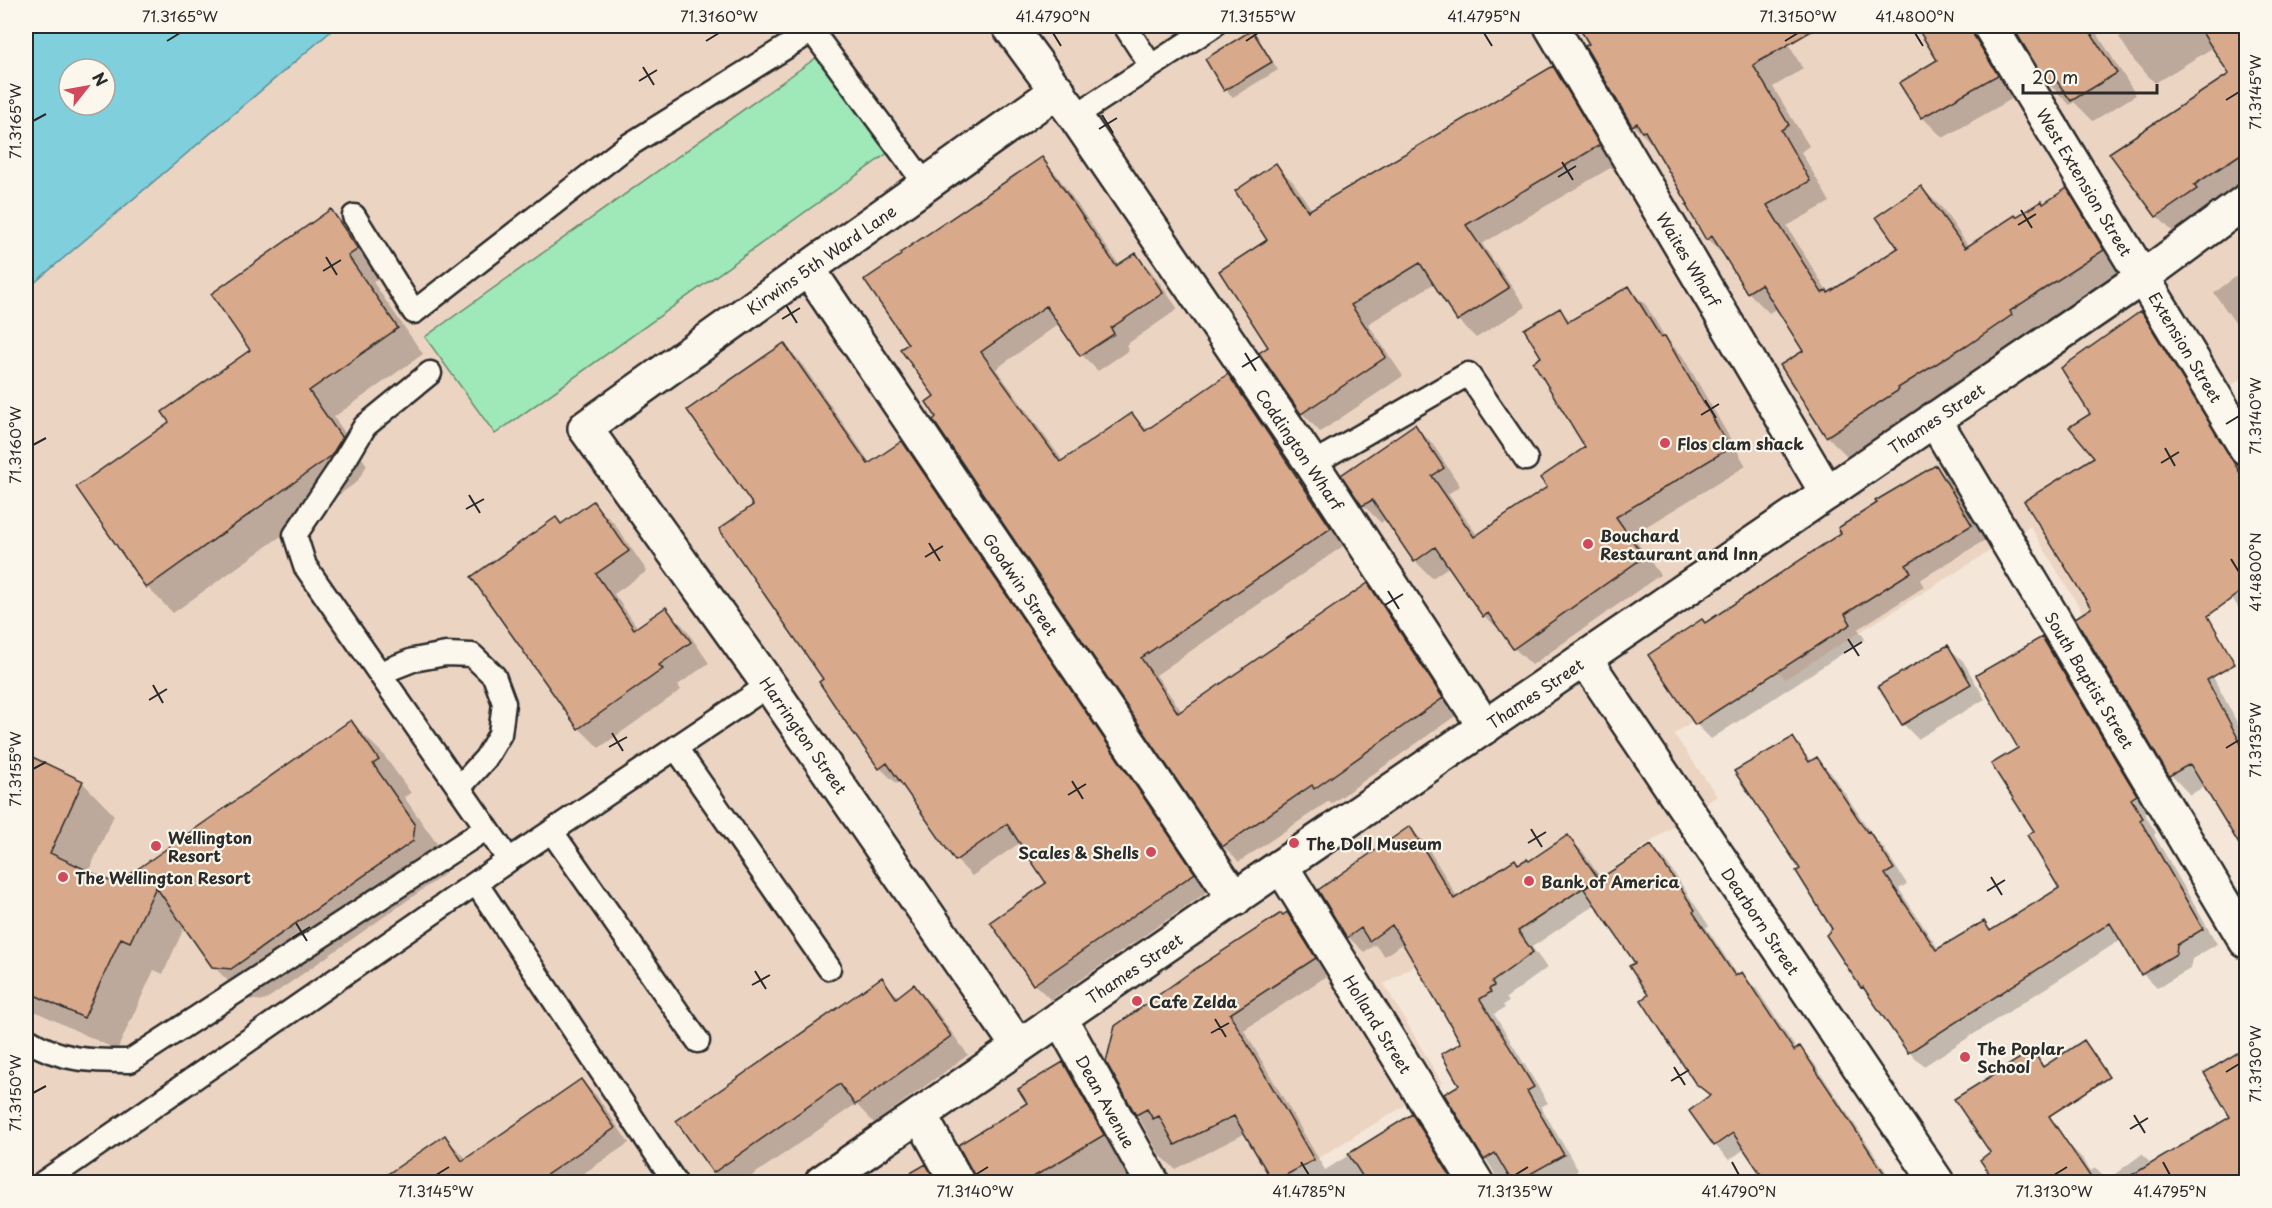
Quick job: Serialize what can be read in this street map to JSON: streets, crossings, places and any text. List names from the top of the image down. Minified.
{"streets":{"street":["West Extension Street","Kirwins 5th Ward Lane","Waites Wharf","Extension Street","Thames Street","Coddington Wharf","Goodwin Street","South Baptist Street","Harrington Street","Dearborn Street","Holland Street","Dean Avenue"]},"crossings":[["West Extension Street","Extension Street"],["West Extension Street","Thames Street"],["Kirwins 5th Ward Lane","Coddington Wharf"],["Kirwins 5th Ward Lane","Goodwin Street"],["Kirwins 5th Ward Lane","Harrington Street"],["Waites Wharf","Thames Street"],["Extension Street","Thames Street"],["Thames Street","Coddington Wharf"],["Thames Street","Goodwin Street"],["Thames Street","South Baptist Street"],["Thames Street","Harrington Street"],["Thames Street","Dearborn Street"],["Thames Street","Holland Street"],["Thames Street","Dean Avenue"]],"places":["Flos clam shack","Bouchard Restaurant and Inn","The Doll Museum","Wellington Resort","Scales & Shells","The Wellington Resort","Bank of America","Cafe Zelda","The Poplar School"],"scale_bar":"20 m","north":"top right","coordinates":["71.3165°W","71.3160°W","41.4790°N","71.3155°W","41.4795°N","71.3150°W","41.4800°N","71.3145°W","71.3140°W","71.3135°W","71.3130°W","41.4785°N"]}
